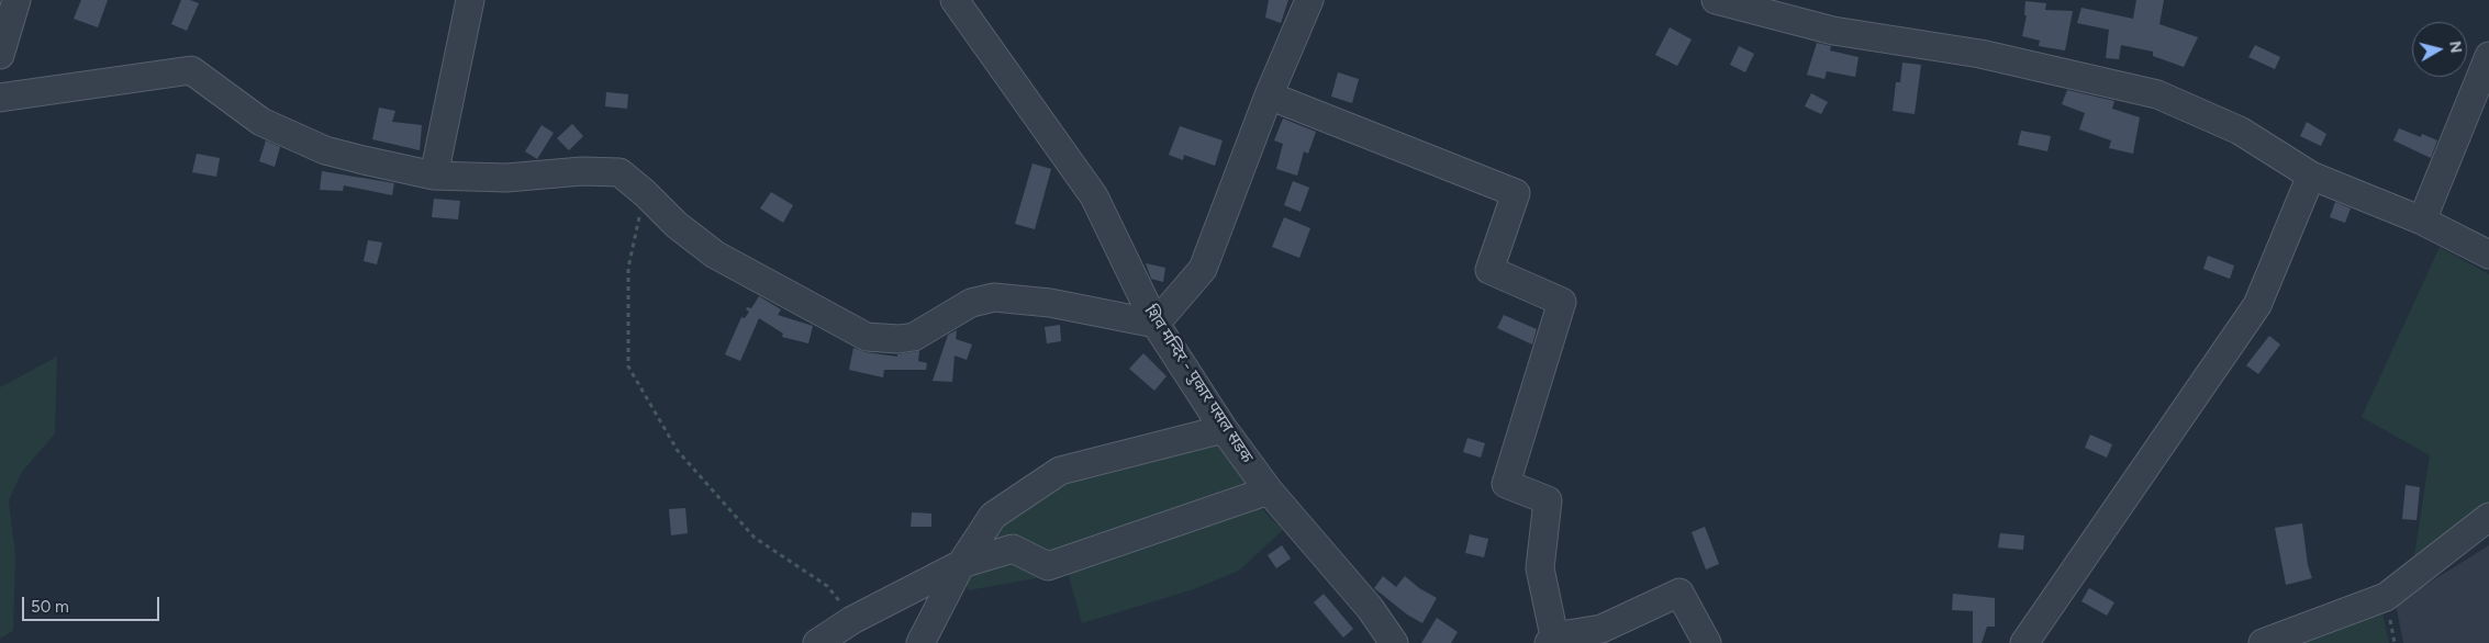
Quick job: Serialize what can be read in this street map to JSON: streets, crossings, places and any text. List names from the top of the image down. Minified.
{"streets":{"street":["शिव मन्दिर - पुकार पसल सडक"]},"scale_bar":"50 m","north":"right"}
